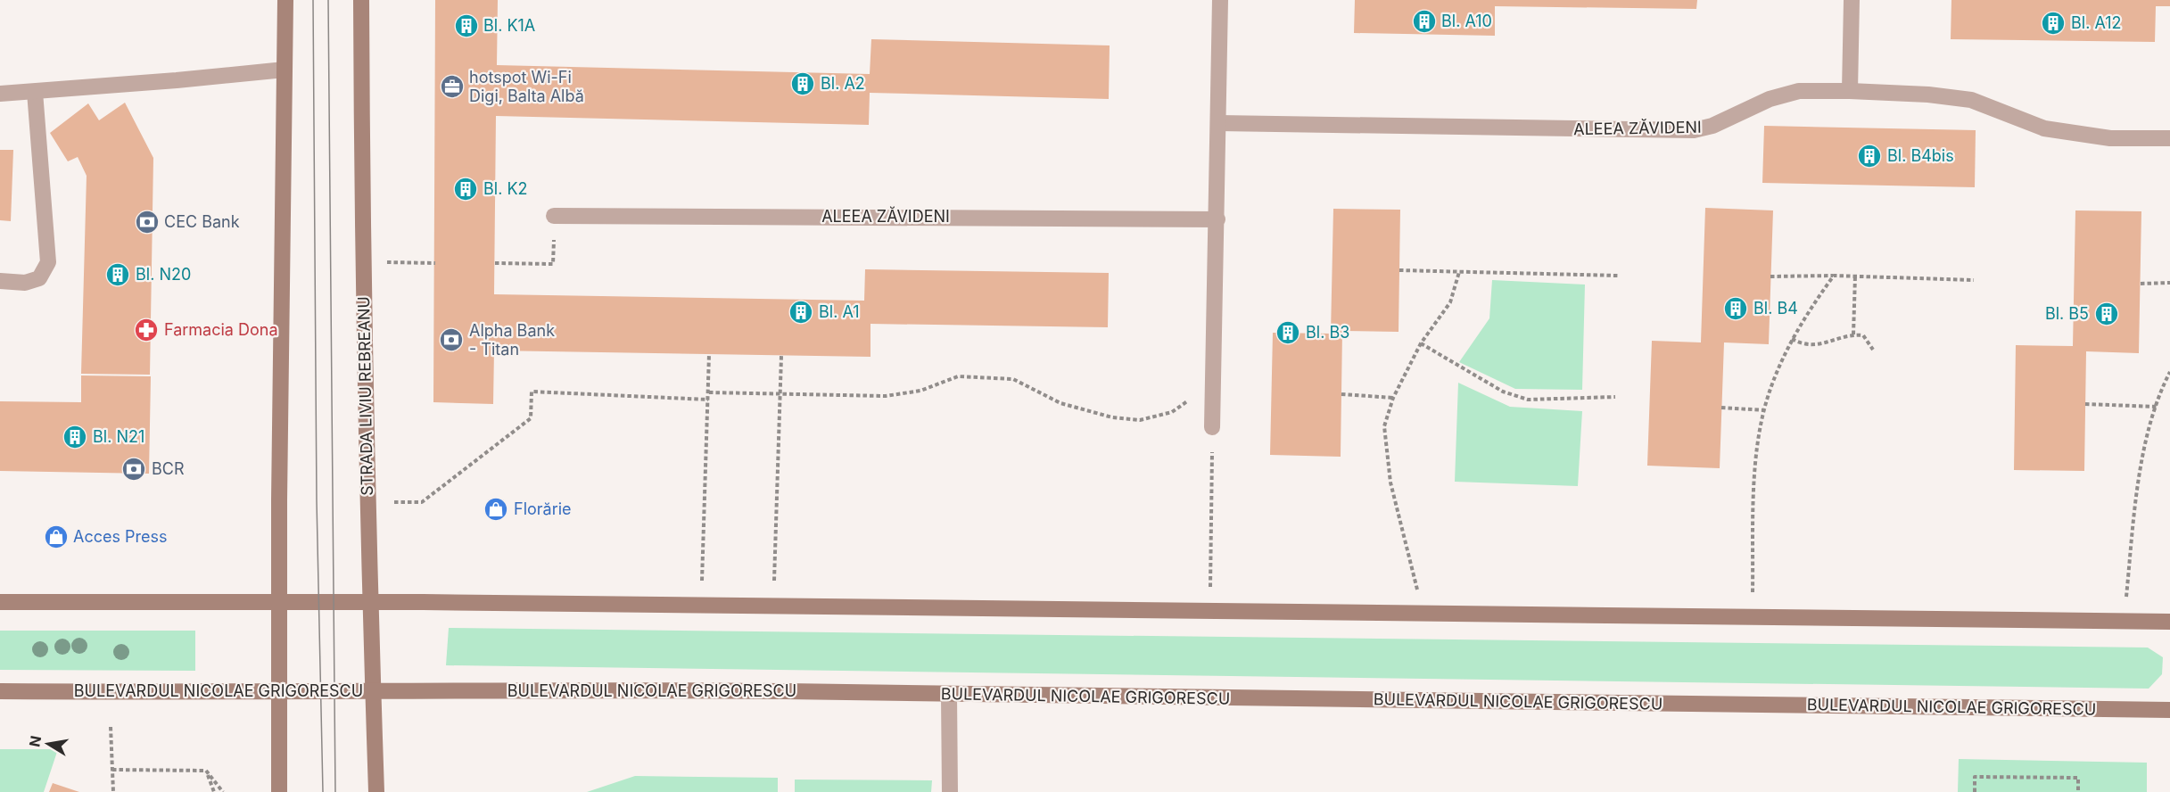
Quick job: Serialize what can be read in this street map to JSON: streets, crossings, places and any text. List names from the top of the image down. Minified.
{"streets":{"main road":["STRADA LIVIU REBREANU","BULEVARDUL NICOLAE GRIGORESCU"],"street":["ALEEA ZĂVIDENI"]},"crossings":[["STRADA LIVIU REBREANU","BULEVARDUL NICOLAE GRIGORESCU"]],"places":{"building":["Bl. A10","Bl. A12","Bl. K1A","Bl. A2","Bl. B4bis","Bl. K2","Bl. N20","Bl. B4","Bl. A1","Bl. B5","Bl. B3","Bl. N21"],"office":["hotspot Wi-Fi Digi, Balta Albă"],"bank":["CEC Bank","Alpha Bank - Titan","BCR"],"pharmacy":["Farmacia Dona"],"shop":["Florărie","Acces Press"]},"north":"left"}
